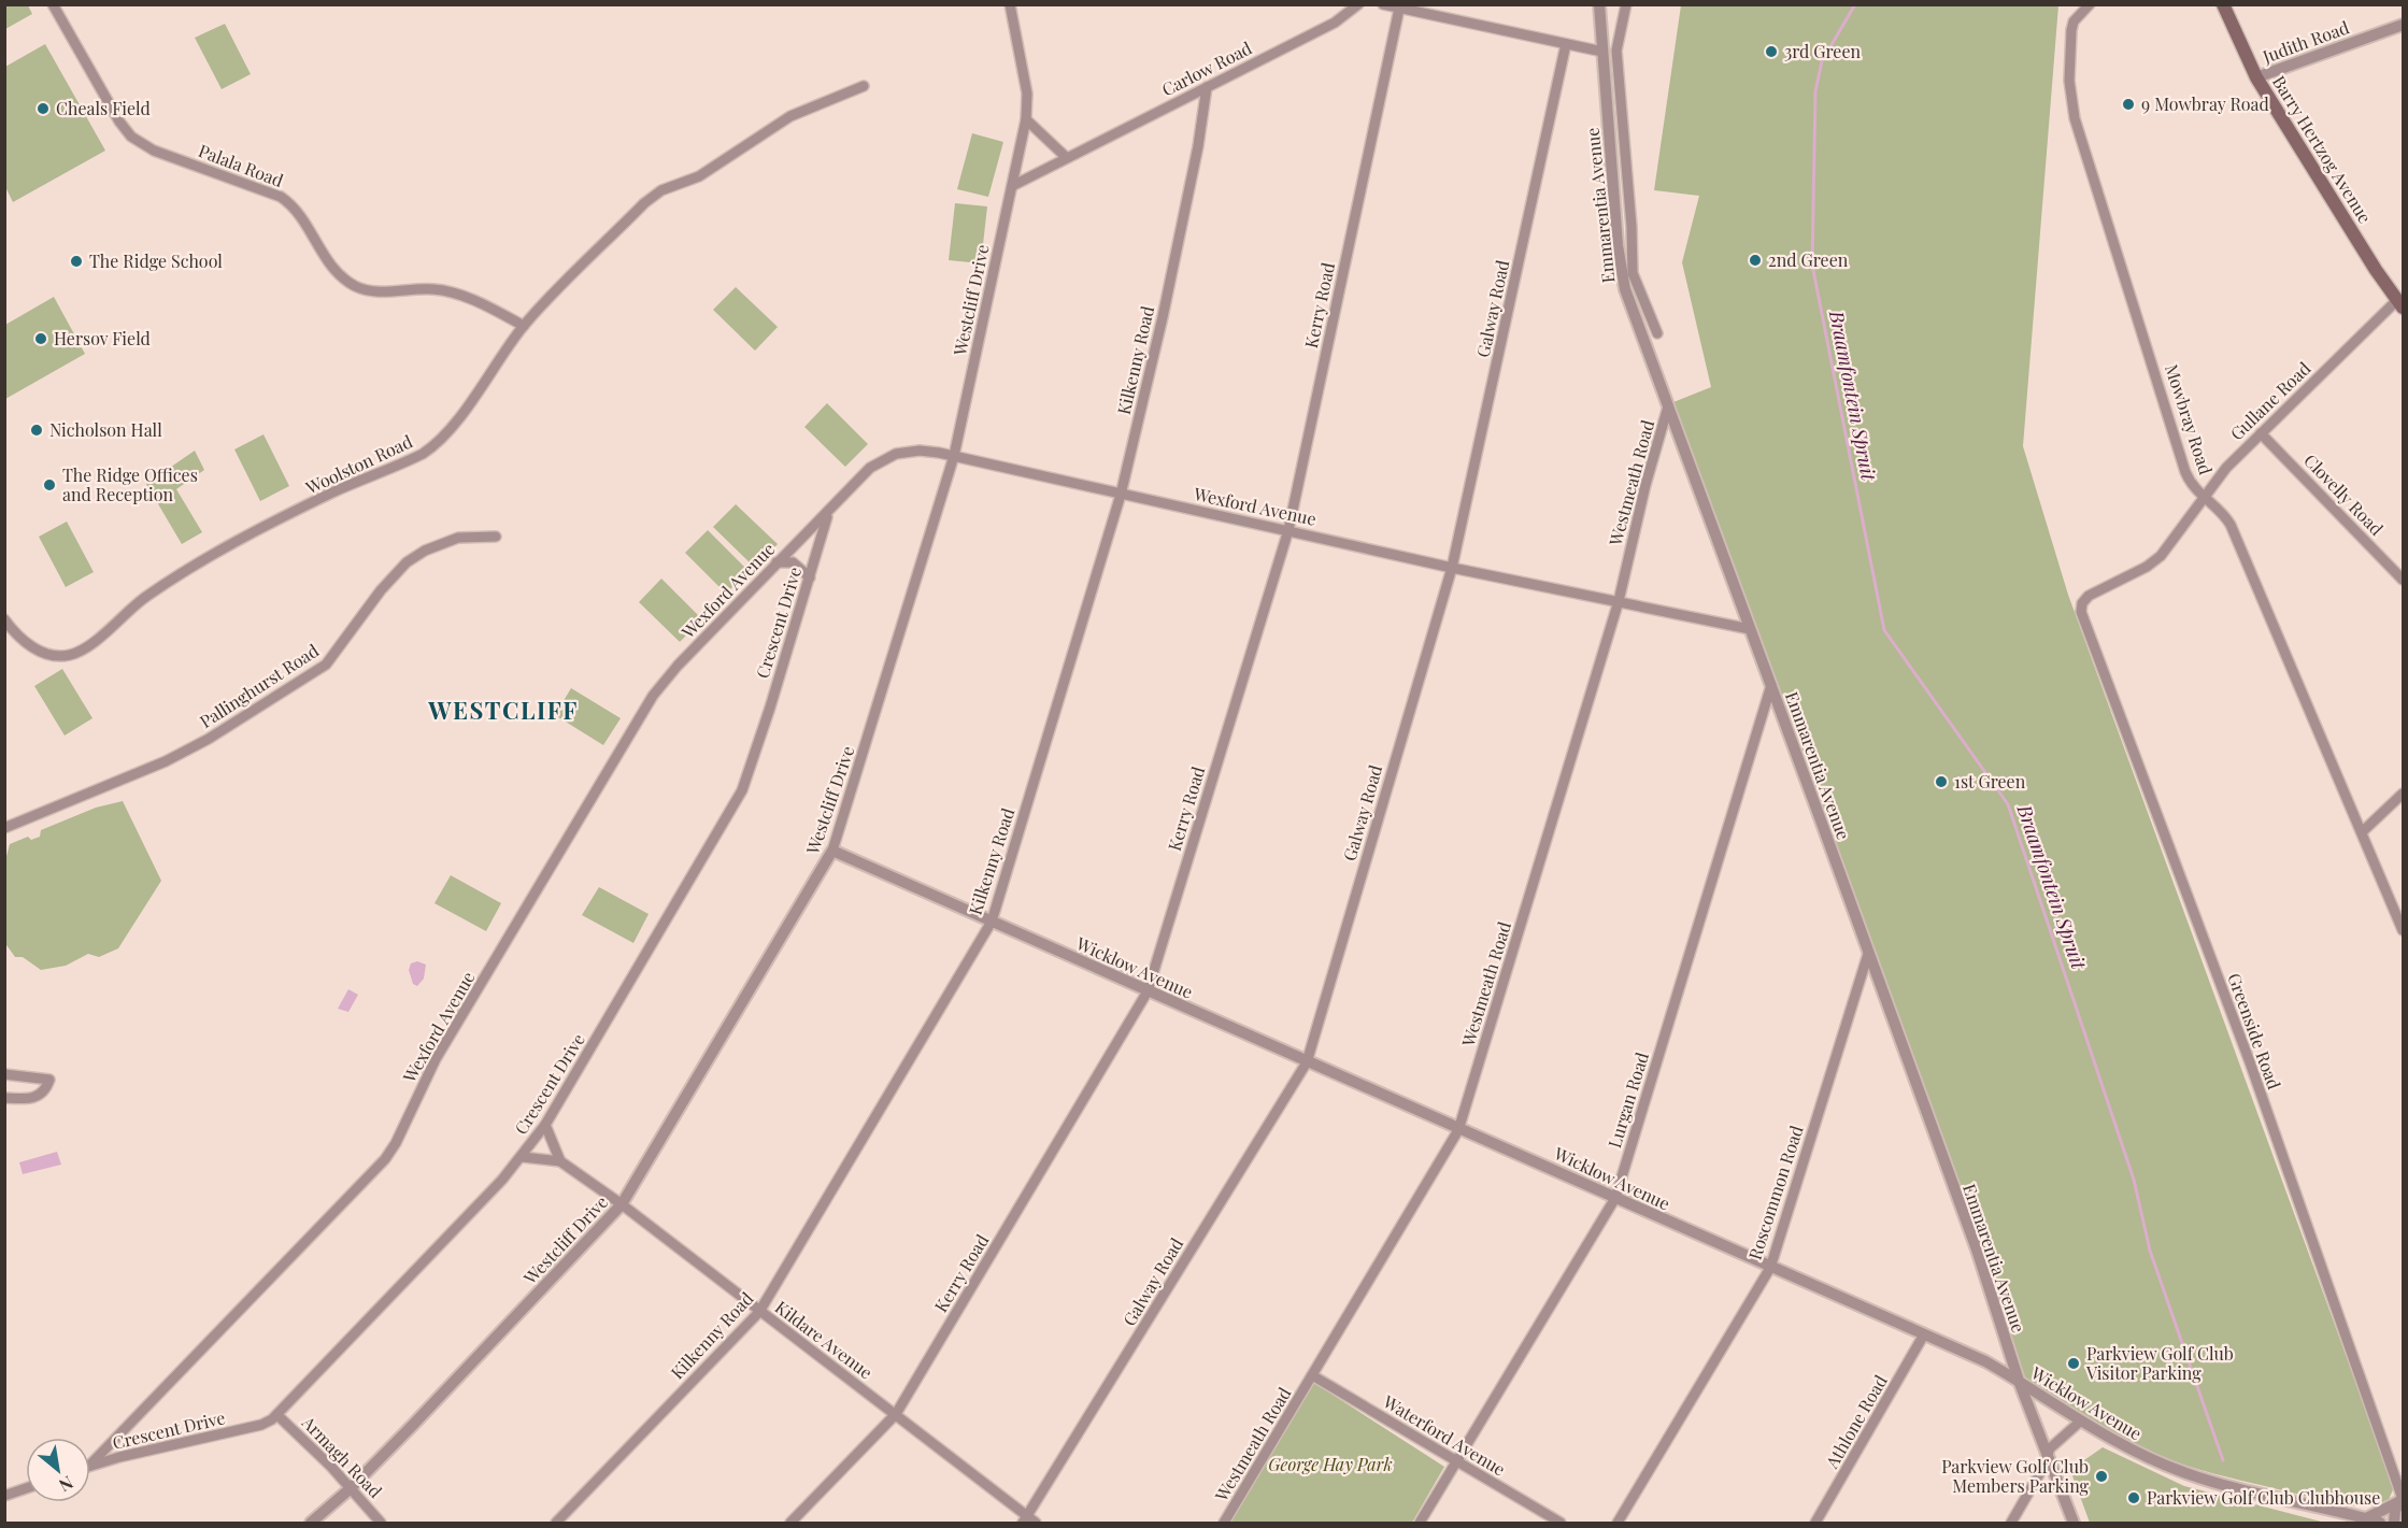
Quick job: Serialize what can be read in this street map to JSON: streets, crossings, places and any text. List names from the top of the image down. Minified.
{"streets":{"main road":["Barry Hertzog Avenue"],"street":["Judith Road","Carlow Road","Palala Road","Emmarentia Avenue","Westcliff Drive","Kerry Road","Galway Road","Kilkenny Road","Gullane Road","Mowbray Road","Woolston Road","Westmeath Road","Clovelly Road","Wexford Avenue","Crescent Drive","Pallinghurst Road","Wicklow Avenue","Greenside Road","Lurgan Road","Roscommon Road","Kildare Avenue","Athlone Road","Waterford Avenue","Armagh Road"]},"crossings":[["Judith Road","Barry Hertzog Avenue"],["Carlow Road","Westcliff Drive"],["Carlow Road","Kilkenny Road"],["Barry Hertzog Avenue","Gullane Road"],["Palala Road","Woolston Road"],["Emmarentia Avenue","Westmeath Road"],["Emmarentia Avenue","Wexford Avenue"],["Emmarentia Avenue","Wicklow Avenue"],["Emmarentia Avenue","Lurgan Road"],["Emmarentia Avenue","Roscommon Road"],["Westcliff Drive","Wexford Avenue"],["Westcliff Drive","Wicklow Avenue"],["Westcliff Drive","Kildare Avenue"],["Westcliff Drive","Armagh Road"],["Kerry Road","Wexford Avenue"],["Kerry Road","Wicklow Avenue"],["Kerry Road","Kildare Avenue"],["Galway Road","Wexford Avenue"],["Galway Road","Wicklow Avenue"],["Galway Road","Kildare Avenue"],["Kilkenny Road","Wexford Avenue"],["Kilkenny Road","Wicklow Avenue"],["Kilkenny Road","Kildare Avenue"],["Gullane Road","Mowbray Road"],["Gullane Road","Clovelly Road"],["Gullane Road","Greenside Road"],["Westmeath Road","Wexford Avenue"],["Westmeath Road","Wicklow Avenue"],["Westmeath Road","Waterford Avenue"],["Wexford Avenue","Crescent Drive"],["Crescent Drive","Kildare Avenue"],["Crescent Drive","Armagh Road"],["Wicklow Avenue","Lurgan Road"],["Wicklow Avenue","Roscommon Road"],["Wicklow Avenue","Athlone Road"],["Lurgan Road","Waterford Avenue"]],"districts":["WESTCLIFF"],"water":["Braamfontein Spruit"],"parks":["George Hay Park"],"places":["3rd Green","9 Mowbray Road","Cheals Field","2nd Green","The Ridge School","Hersov Field","Nicholson Hall","The Ridge Offices and Reception","1st Green","Parkview Golf Club Visitor Parking","Parkview Golf Club Members Parking","Parkview Golf Club Clubhouse"],"north":"bottom right"}
